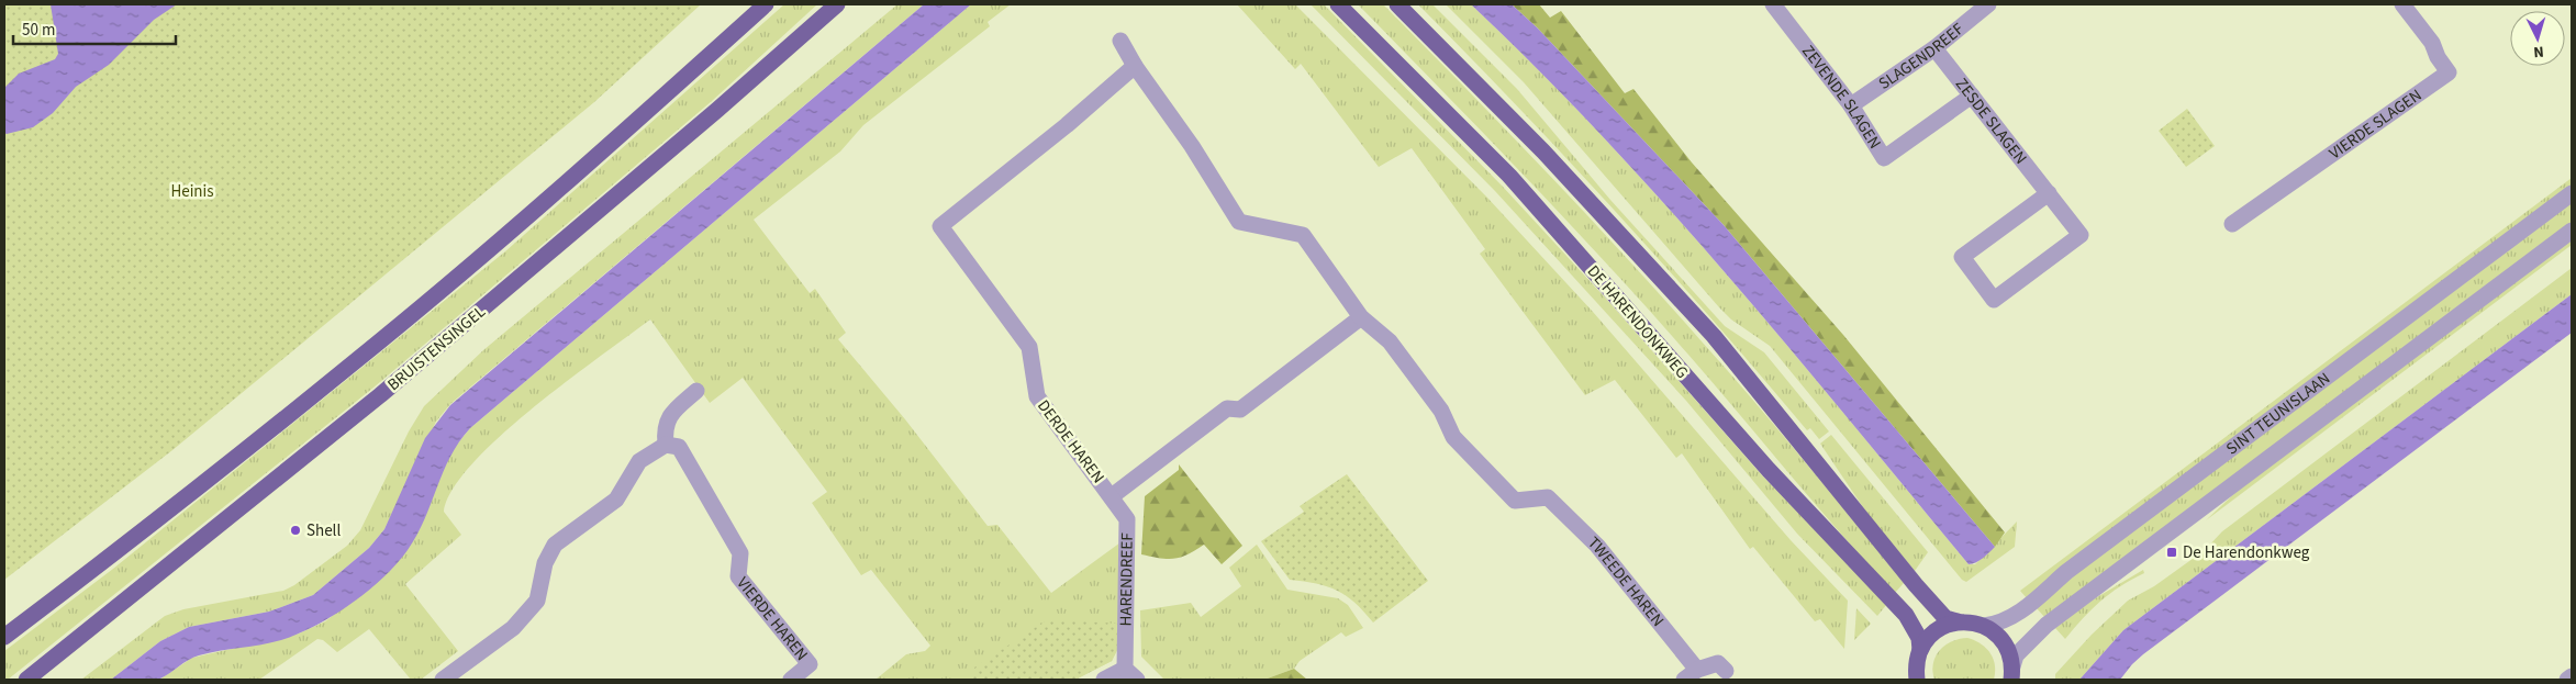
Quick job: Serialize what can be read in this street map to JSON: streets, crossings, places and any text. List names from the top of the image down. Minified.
{"streets":{"main road":["DE HARENDONKWEG","BRUISTENSINGEL"],"street":["SLAGENDREEF","ZEVENDE SLAGEN","ZESDE SLAGEN","VIERDE SLAGEN","SINT TEUNISLAAN","DERDE HAREN","HARENDREEF","TWEEDE HAREN","VIERDE HAREN"]},"crossings":[["SLAGENDREEF","ZEVENDE SLAGEN"],["SLAGENDREEF","ZESDE SLAGEN"],["ZEVENDE SLAGEN","ZESDE SLAGEN"],["DERDE HAREN","HARENDREEF"],["DERDE HAREN","TWEEDE HAREN"]],"parks":["Heinis"],"places":{"other":["Shell"],"transit":["De Harendonkweg"]},"scale_bar":"50 m","north":"bottom"}
